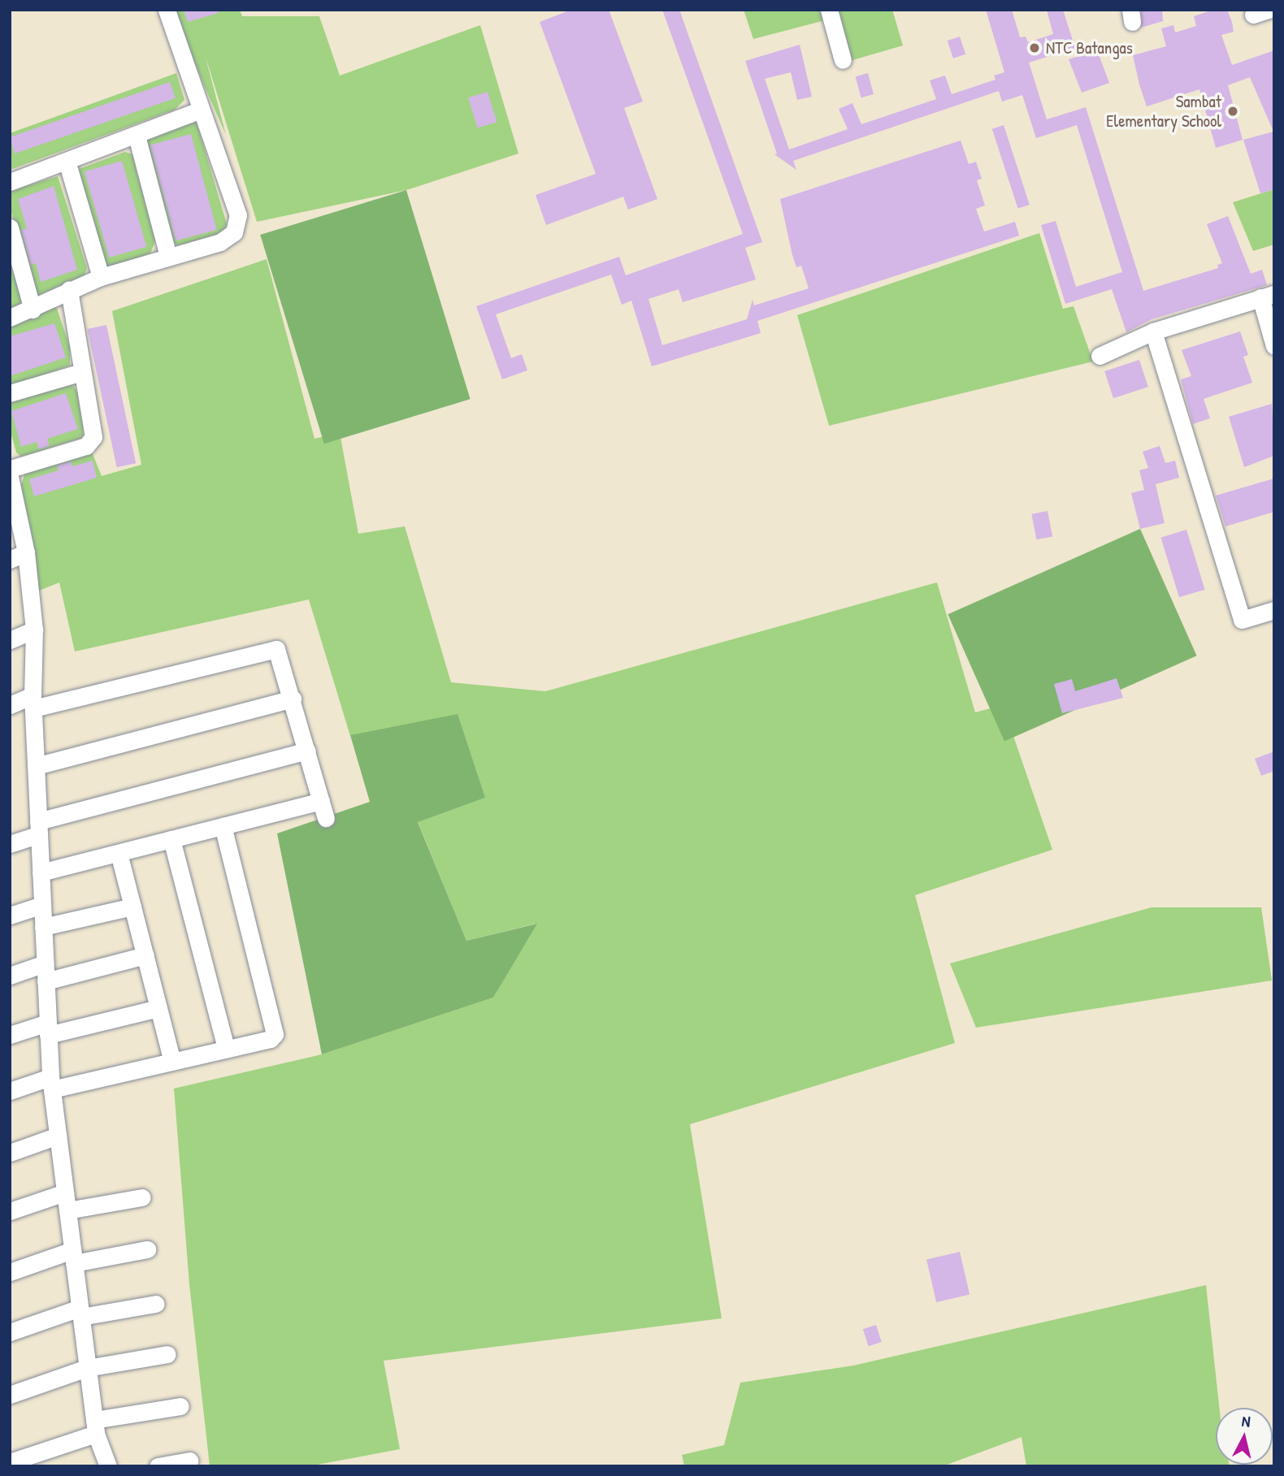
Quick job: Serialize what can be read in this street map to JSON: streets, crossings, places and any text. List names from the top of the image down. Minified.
{"places":["NTC Batangas","Sambat Elementary School"],"north":"top"}
